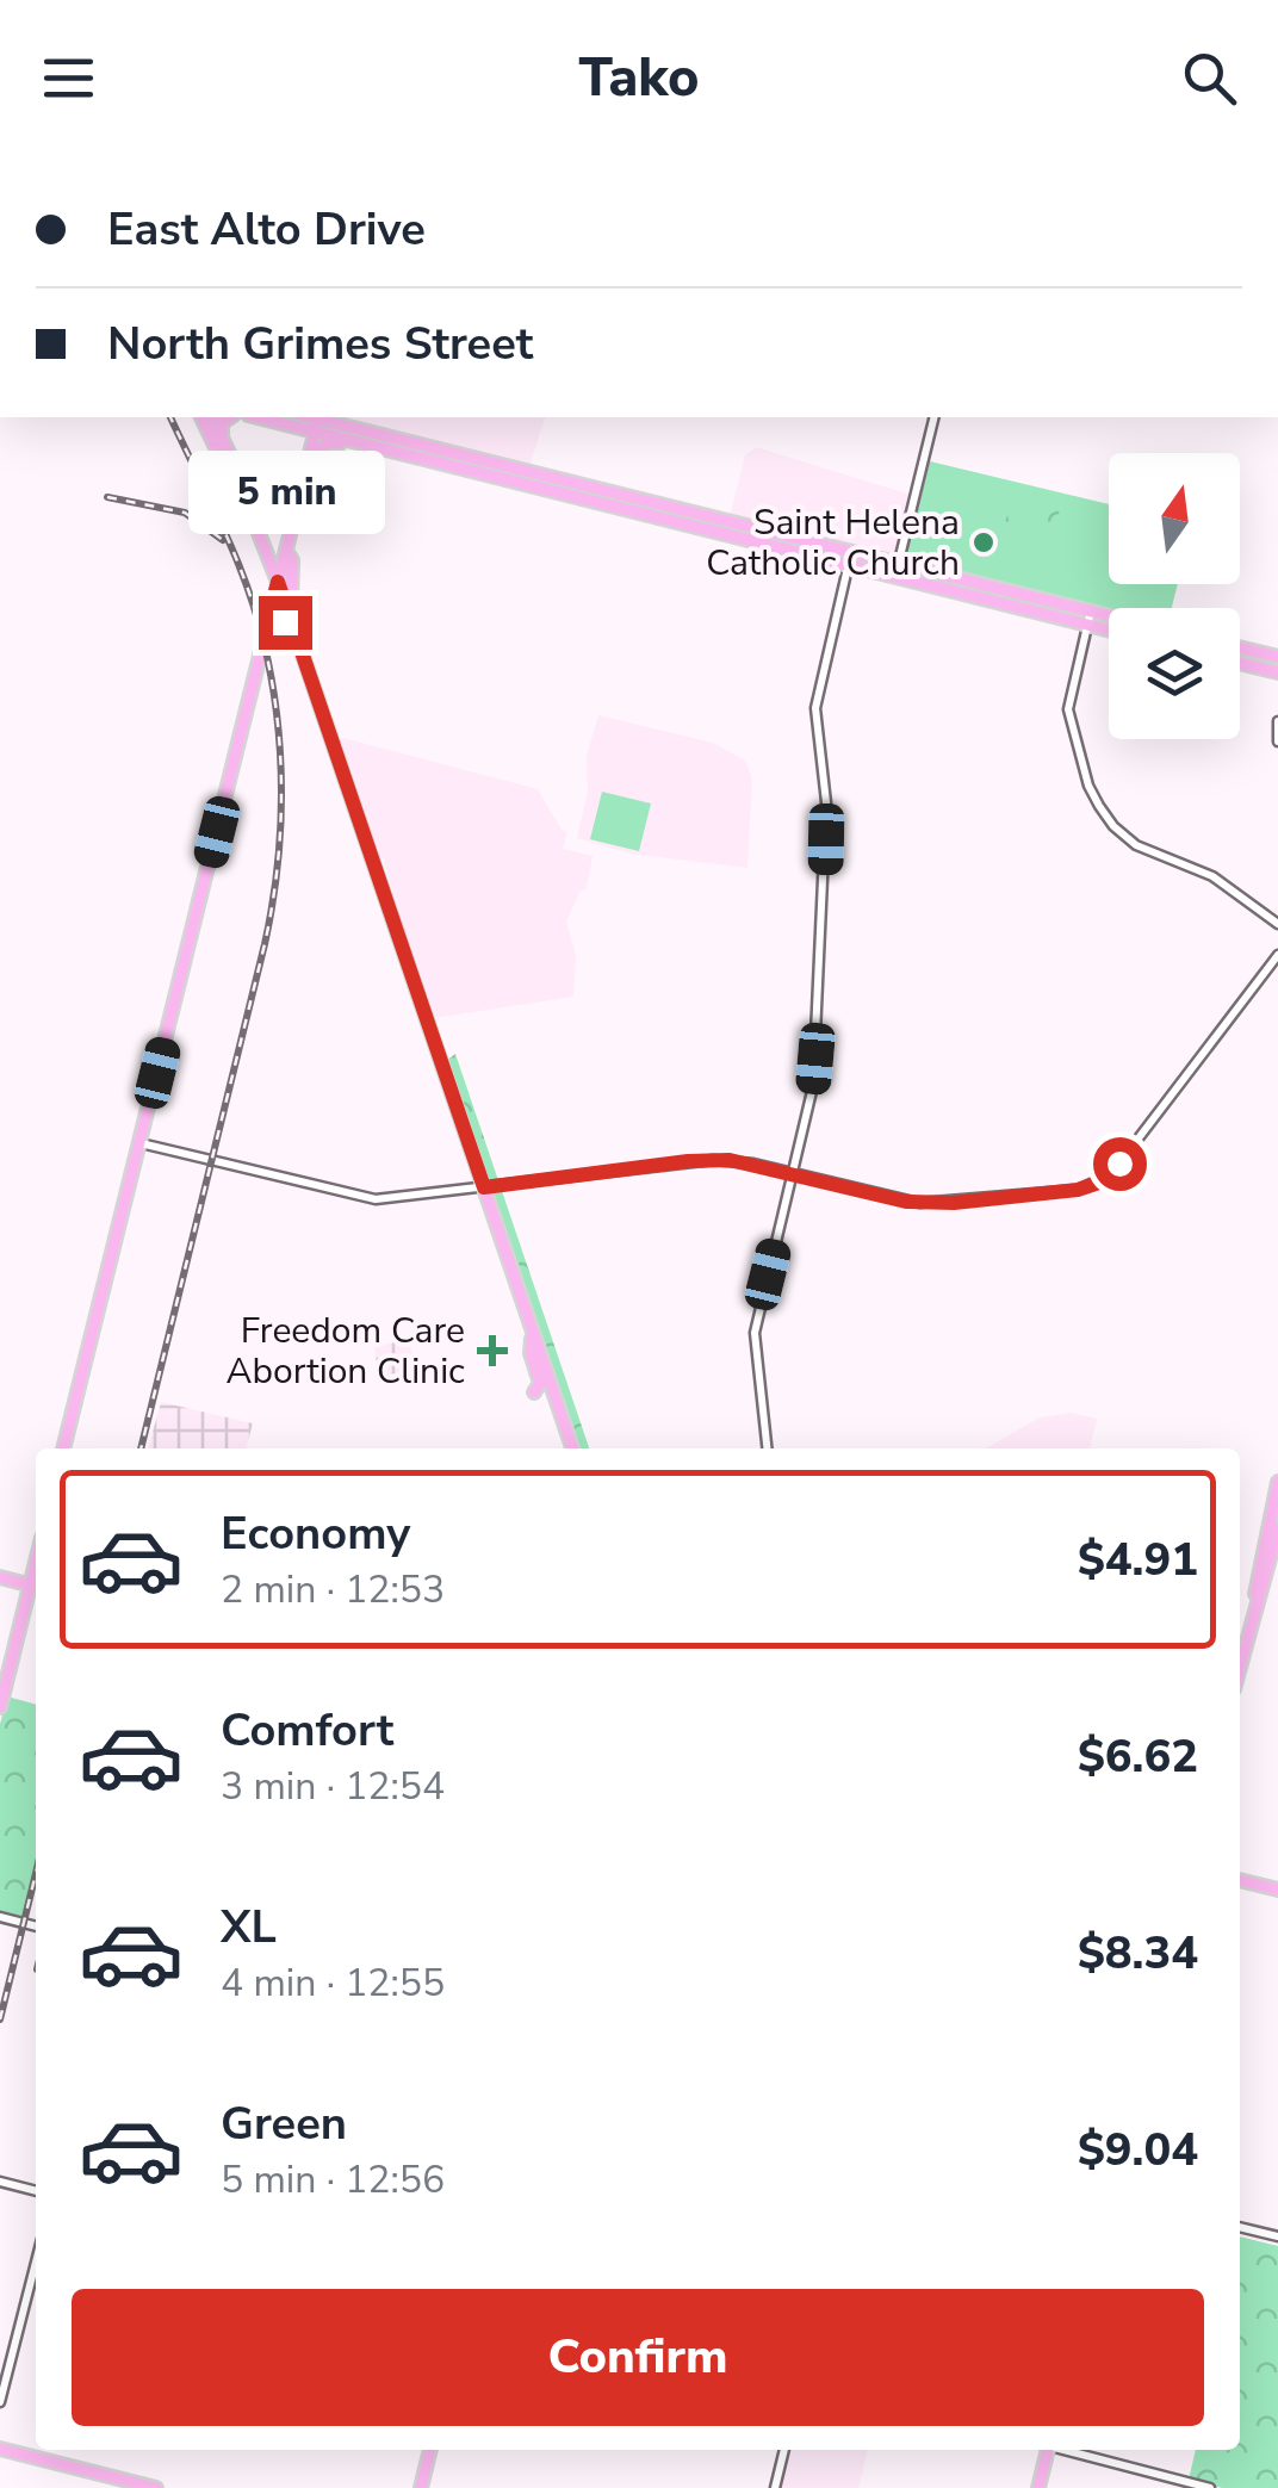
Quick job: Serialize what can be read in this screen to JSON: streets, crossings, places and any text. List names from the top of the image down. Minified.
{"places":{"other":["Saint Helena Catholic Church"],"health":["Freedom Care Abortion Clinic"]},"north":"top","page":{"header":"Tako","banner":["East Alto Drive","North Grimes Street"],"bubble":"5 min","list":[{"name":"Economy","note":"2 min · 12:53","value":"$4.91"},{"name":"Comfort","note":"3 min · 12:54","value":"$6.62"},{"name":"XL","note":"4 min · 12:55","value":"$8.34"},{"name":"Green","note":"5 min · 12:56","value":"$9.04"}],"buttons":"Confirm"}}
